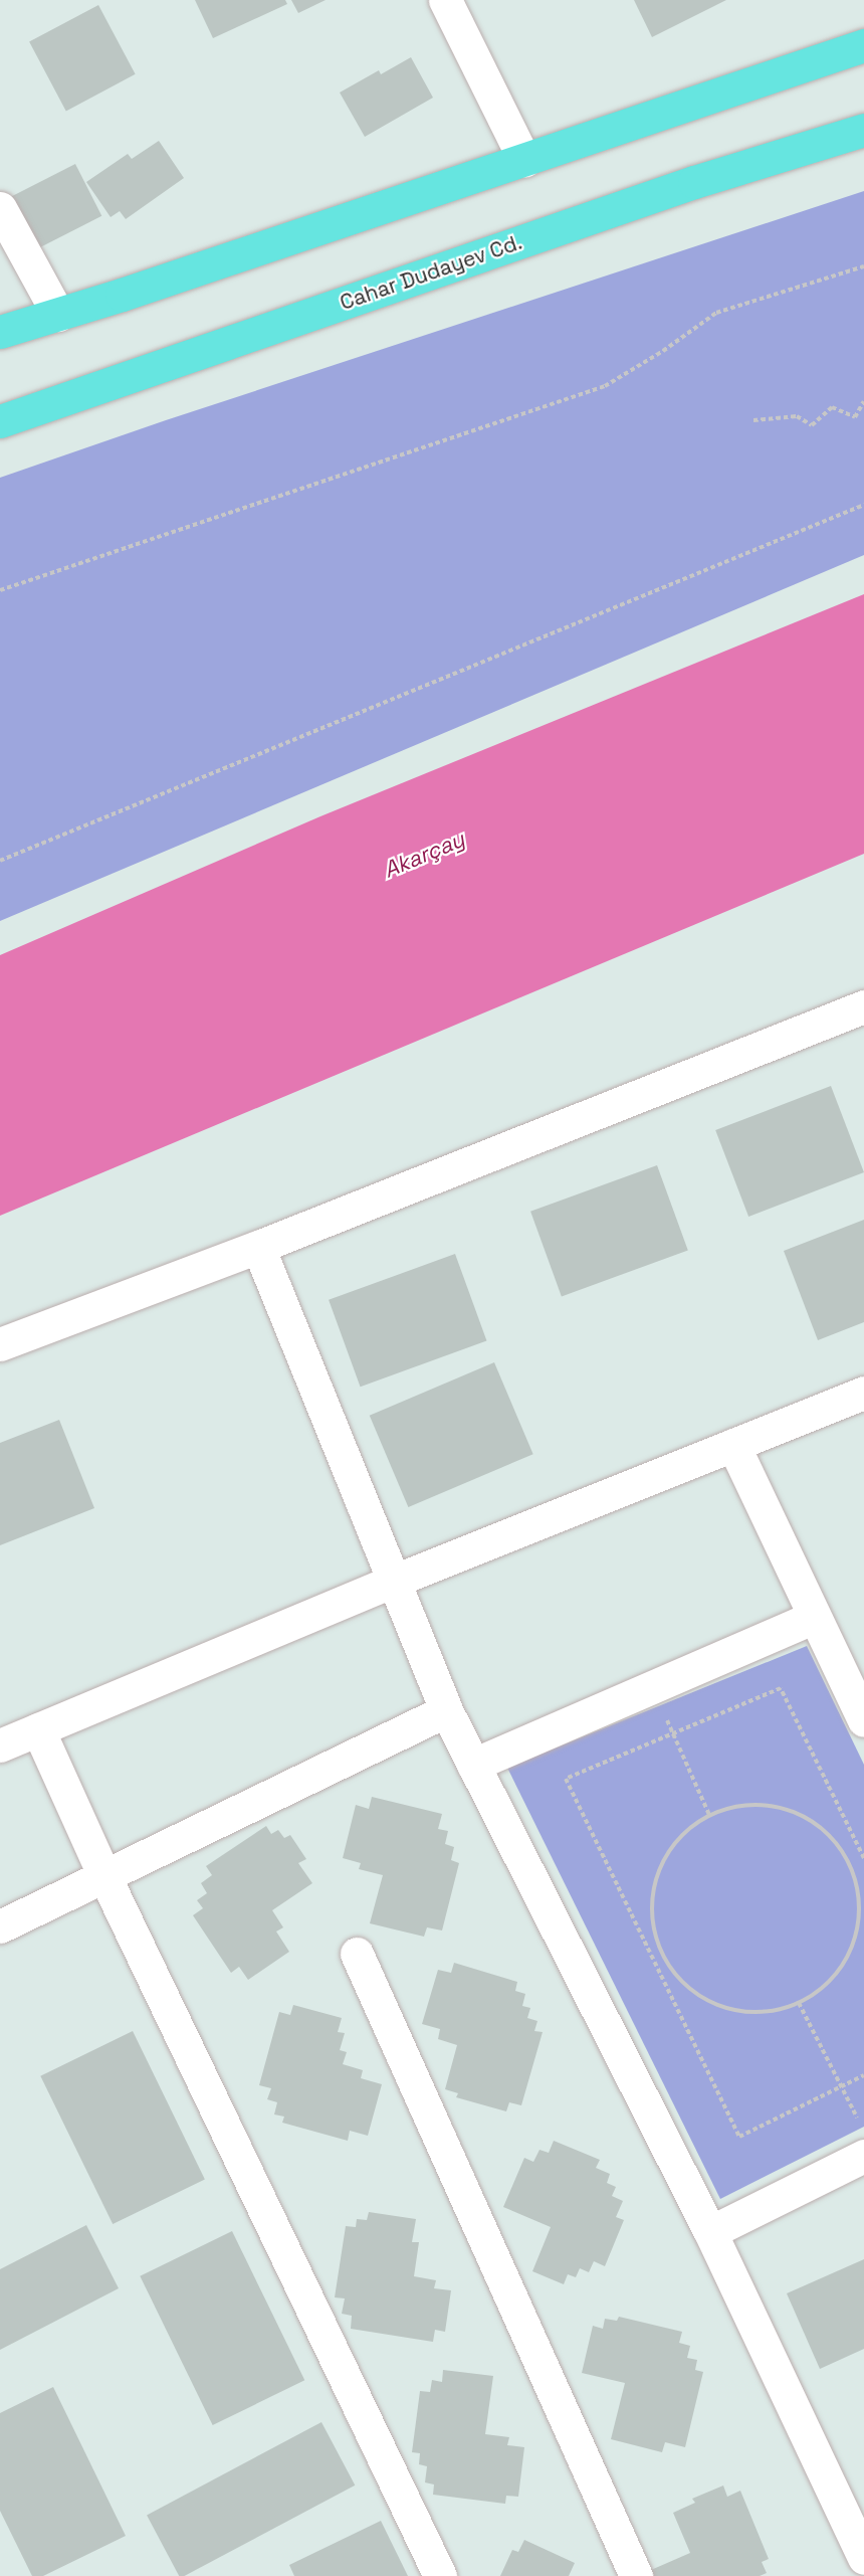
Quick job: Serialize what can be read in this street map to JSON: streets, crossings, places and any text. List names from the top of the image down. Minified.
{"streets":{"main road":["Cahar Dudayev Cd."]},"water":["Akarçay"]}
